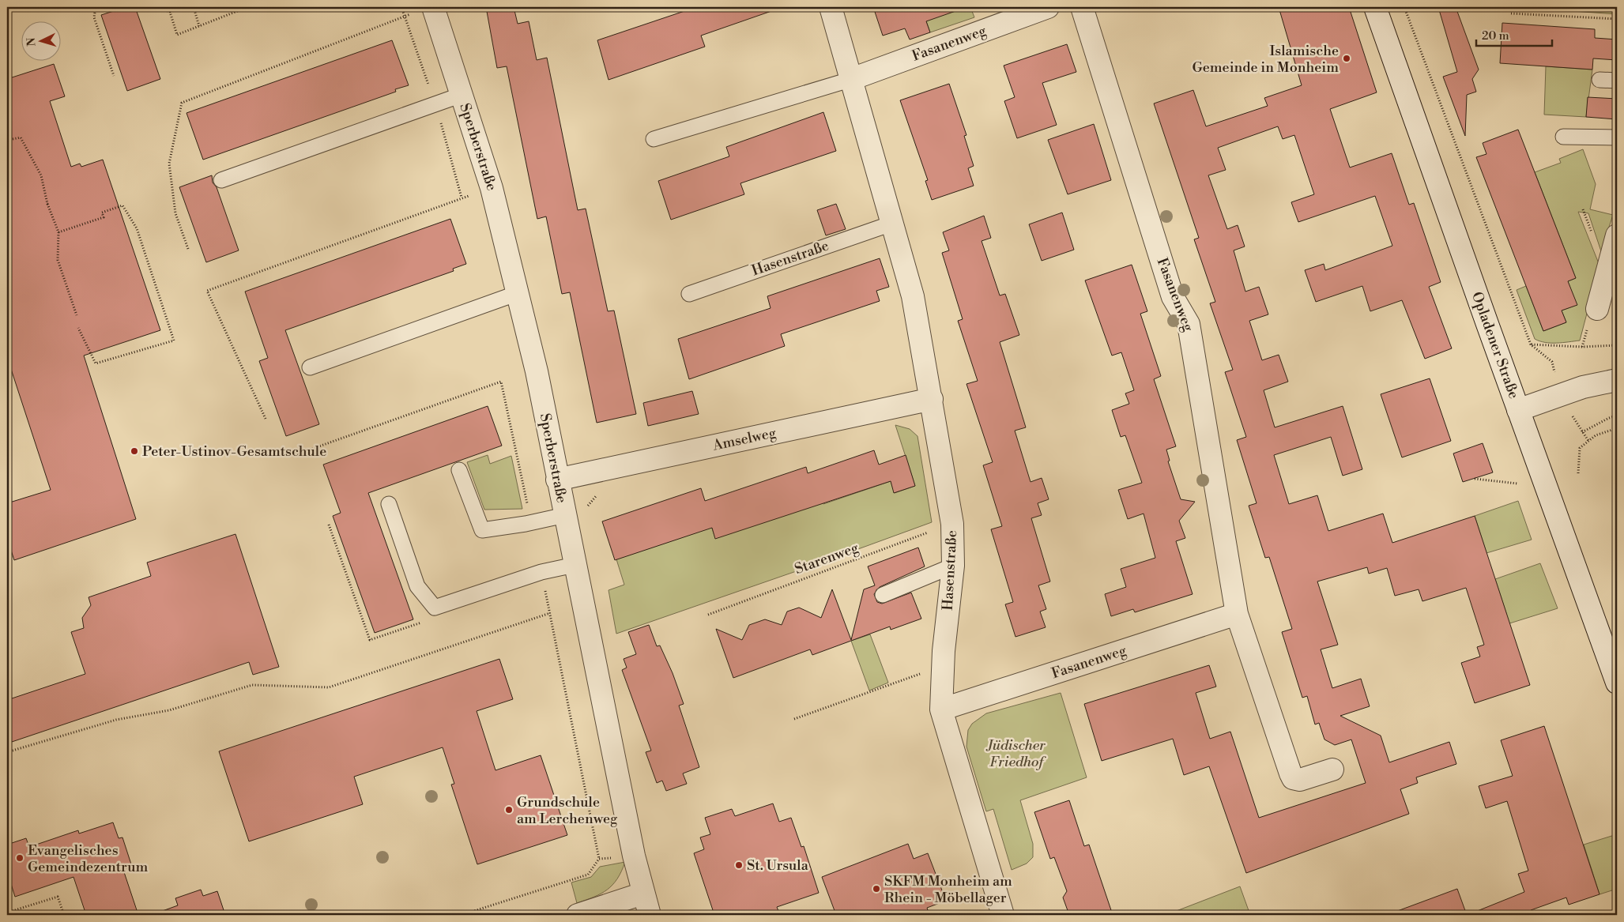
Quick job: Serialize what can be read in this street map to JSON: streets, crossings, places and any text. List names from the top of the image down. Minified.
{"streets":{"street":["Fasanenweg","Sperberstraße","Hasenstraße","Opladener Straße","Amselweg"],"path":["Starenweg"]},"crossings":[["Fasanenweg","Hasenstraße"],["Sperberstraße","Amselweg"],["Hasenstraße","Amselweg"],["Hasenstraße","Starenweg"]],"parks":["Jüdischer Friedhof"],"places":["Islamische Gemeinde in Monheim","Peter-Ustinov-Gesamtschule","Grundschule am Lerchenweg","Evangelisches Gemeindezentrum","St. Ursula","SKFM Monheim am Rhein - Möbellager"],"scale_bar":"20 m","north":"left"}
